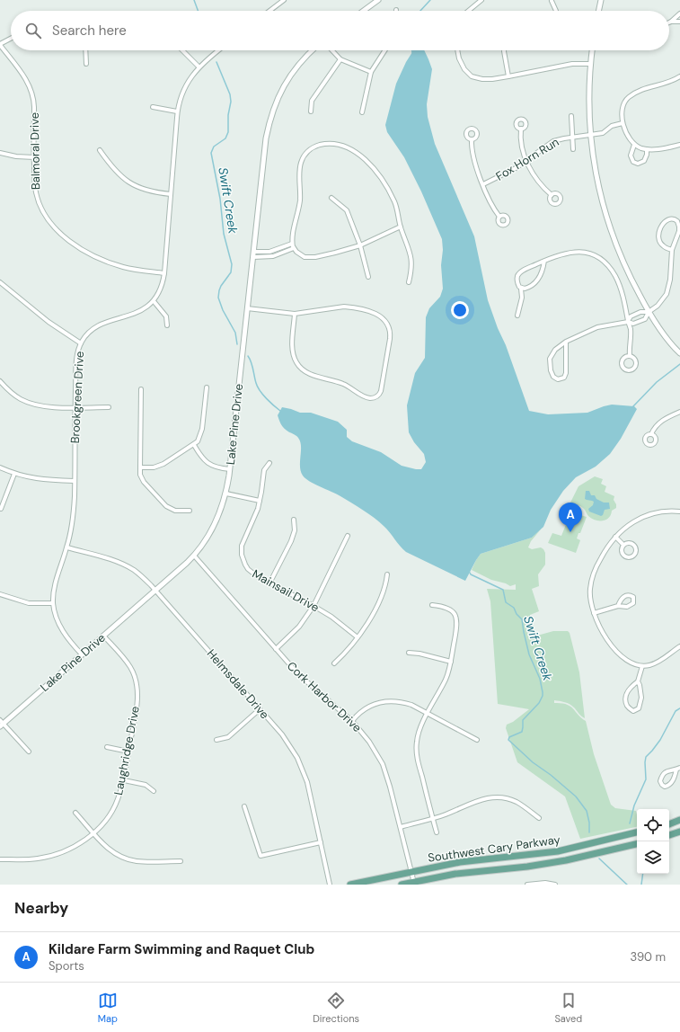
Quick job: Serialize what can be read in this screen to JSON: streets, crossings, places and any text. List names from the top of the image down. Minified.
{"streets":{"main road":["Southwest Cary Parkway"],"street":["Balmoral Drive","Fox Horn Run","Brookgreen Drive","Lake Pine Drive","Mainsail Drive","Helmsdale Drive","Cork Harbor Drive","Laughridge Drive"]},"crossings":[["Brookgreen Drive","Lake Pine Drive"],["Brookgreen Drive","Helmsdale Drive"],["Lake Pine Drive","Helmsdale Drive"],["Lake Pine Drive","Cork Harbor Drive"],["Lake Pine Drive","Laughridge Drive"],["Cork Harbor Drive","Southwest Cary Parkway"]],"water":["Swift Creek"],"page":{"search":"Search here","pins":"A","heading":"Nearby","list":[{"mark":"A","name":"Kildare Farm Swimming and Raquet Club","note":"Sports","value":"390 m"}],"nav":["Map","Directions","Saved"]}}
